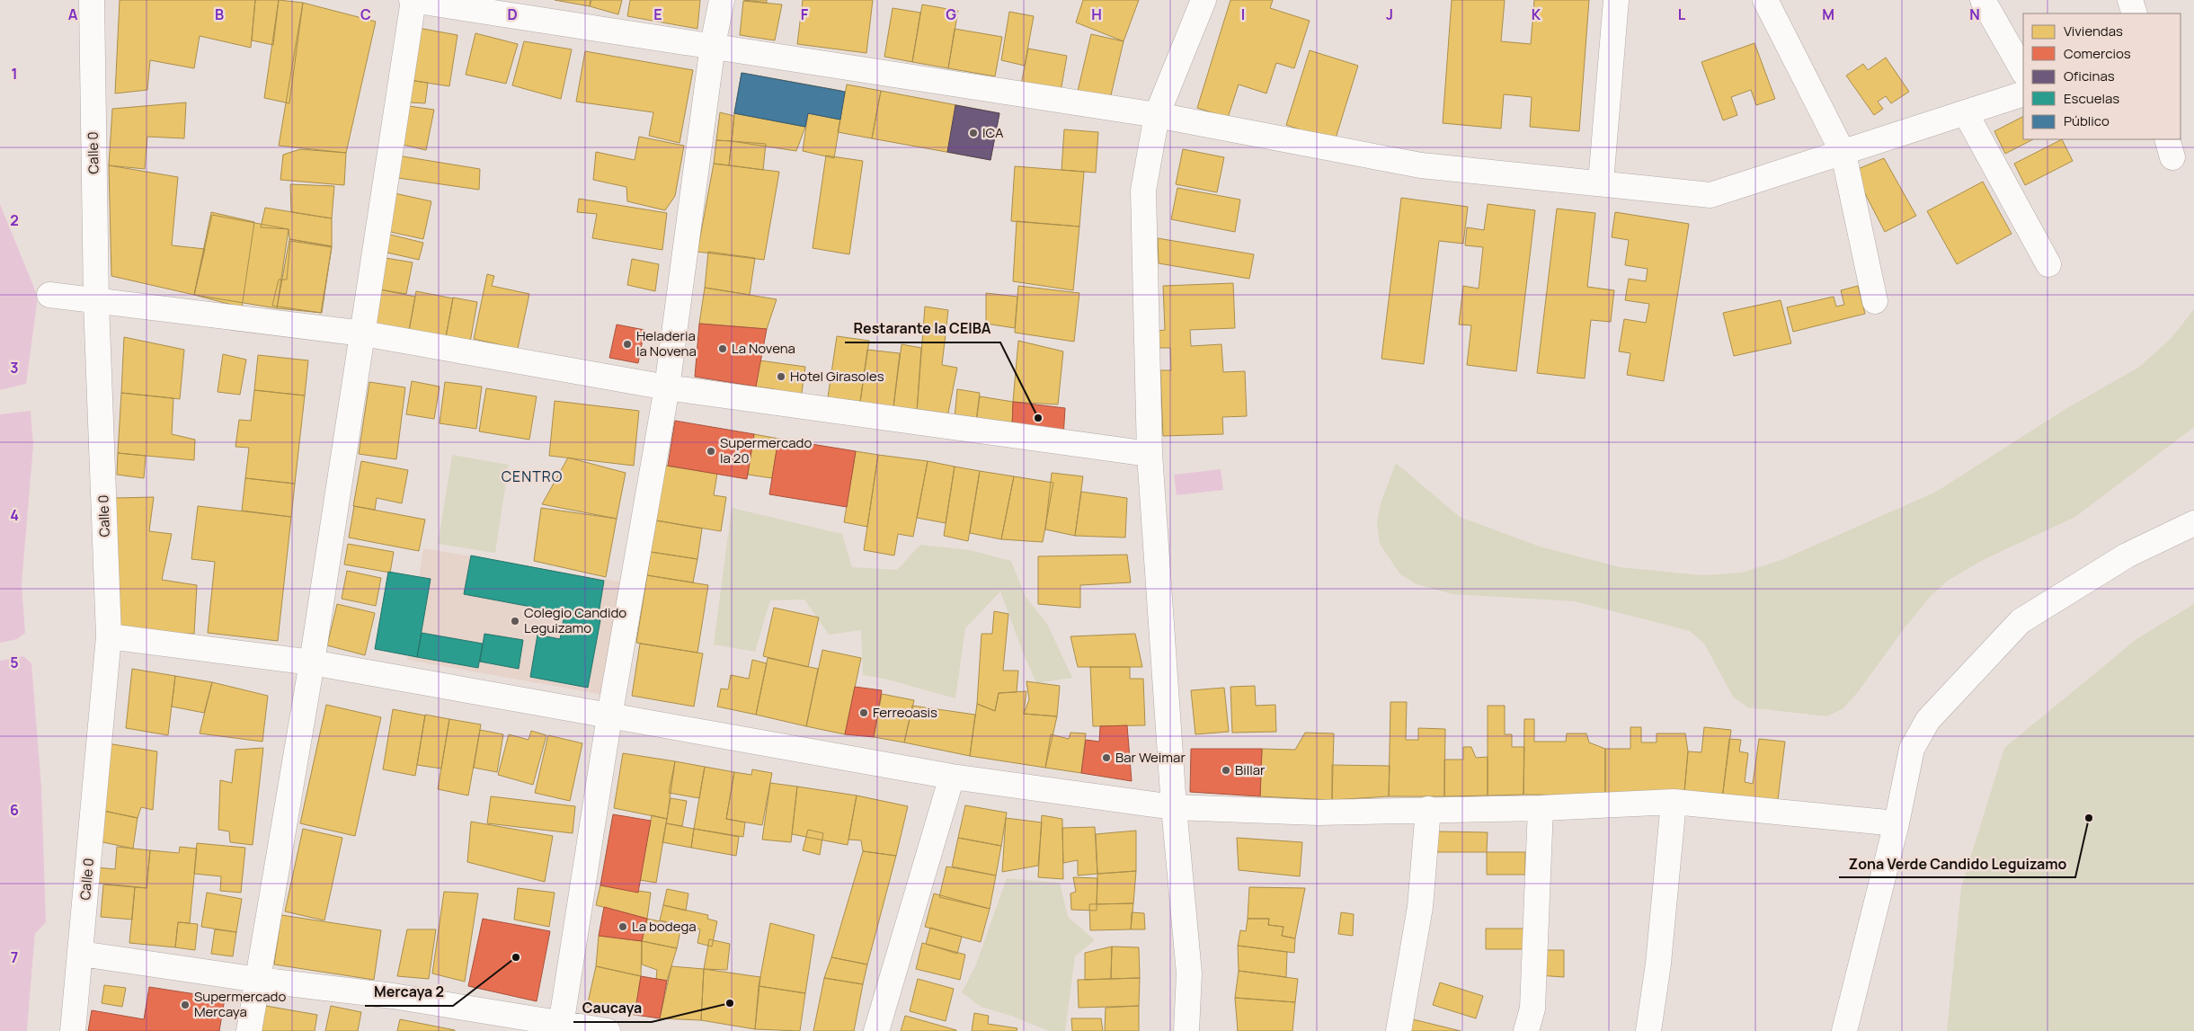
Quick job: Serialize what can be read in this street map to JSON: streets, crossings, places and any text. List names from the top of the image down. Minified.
{"streets":{"street":["Calle 0"]},"districts":["CENTRO"],"places":["ICA","Heladeria la Novena","La Novena","Hotel Girasoles","Restarante la CEIBA","Supermercado la 20","Colegio Candido Leguizamo","Ferreoasis","Bar Weimar","Billar","Zona Verde Candido Leguizamo","La bodega","Mercaya 2","Caucaya","Supermercado Mercaya"],"legend":["Viviendas","Comercios","Oficinas","Escuelas","Público"],"grid":{"columns":["A","B","C","D","E","F","G","H","I","J","K","L","M","N"],"rows":["1","2","3","4","5","6","7"]}}
